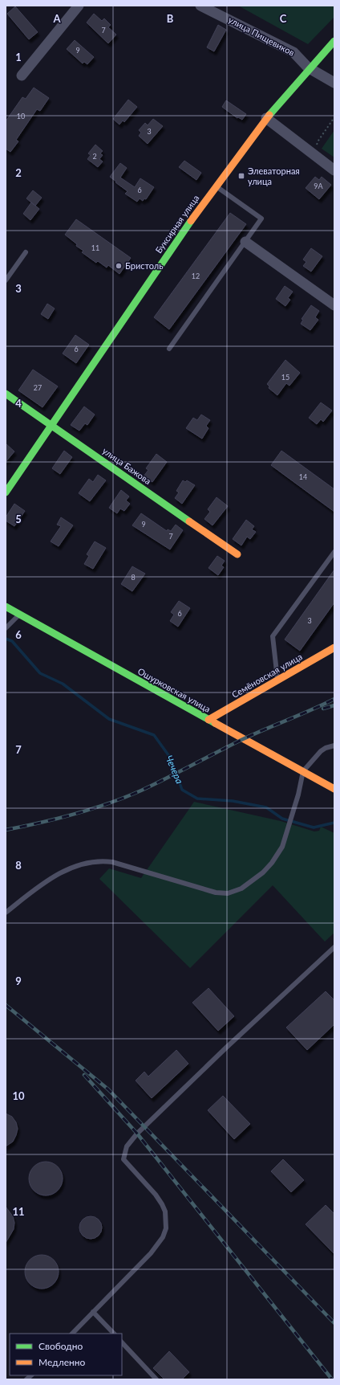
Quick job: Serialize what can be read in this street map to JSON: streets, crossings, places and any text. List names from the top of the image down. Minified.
{"streets":{"street":["улица Пищевиков","Буксирная улица","улица Бажова","Семёновская улица","Ошурковская улица"]},"crossings":[["улица Пищевиков","Буксирная улица"],["Буксирная улица","улица Бажова"],["Семёновская улица","Ошурковская улица"]],"water":["Чечера"],"places":{"transit":["Элеваторная улица"],"other":["Бристоль"]},"house_numbers":["7","9","10","3","2","9А","6","11","12","6","15","27","14","9","7","8","6","3"],"legend":["Свободно","Медленно"],"grid":{"columns":["A","B","C"],"rows":["1","2","3","4","5","6","7","8","9","10","11"]}}
